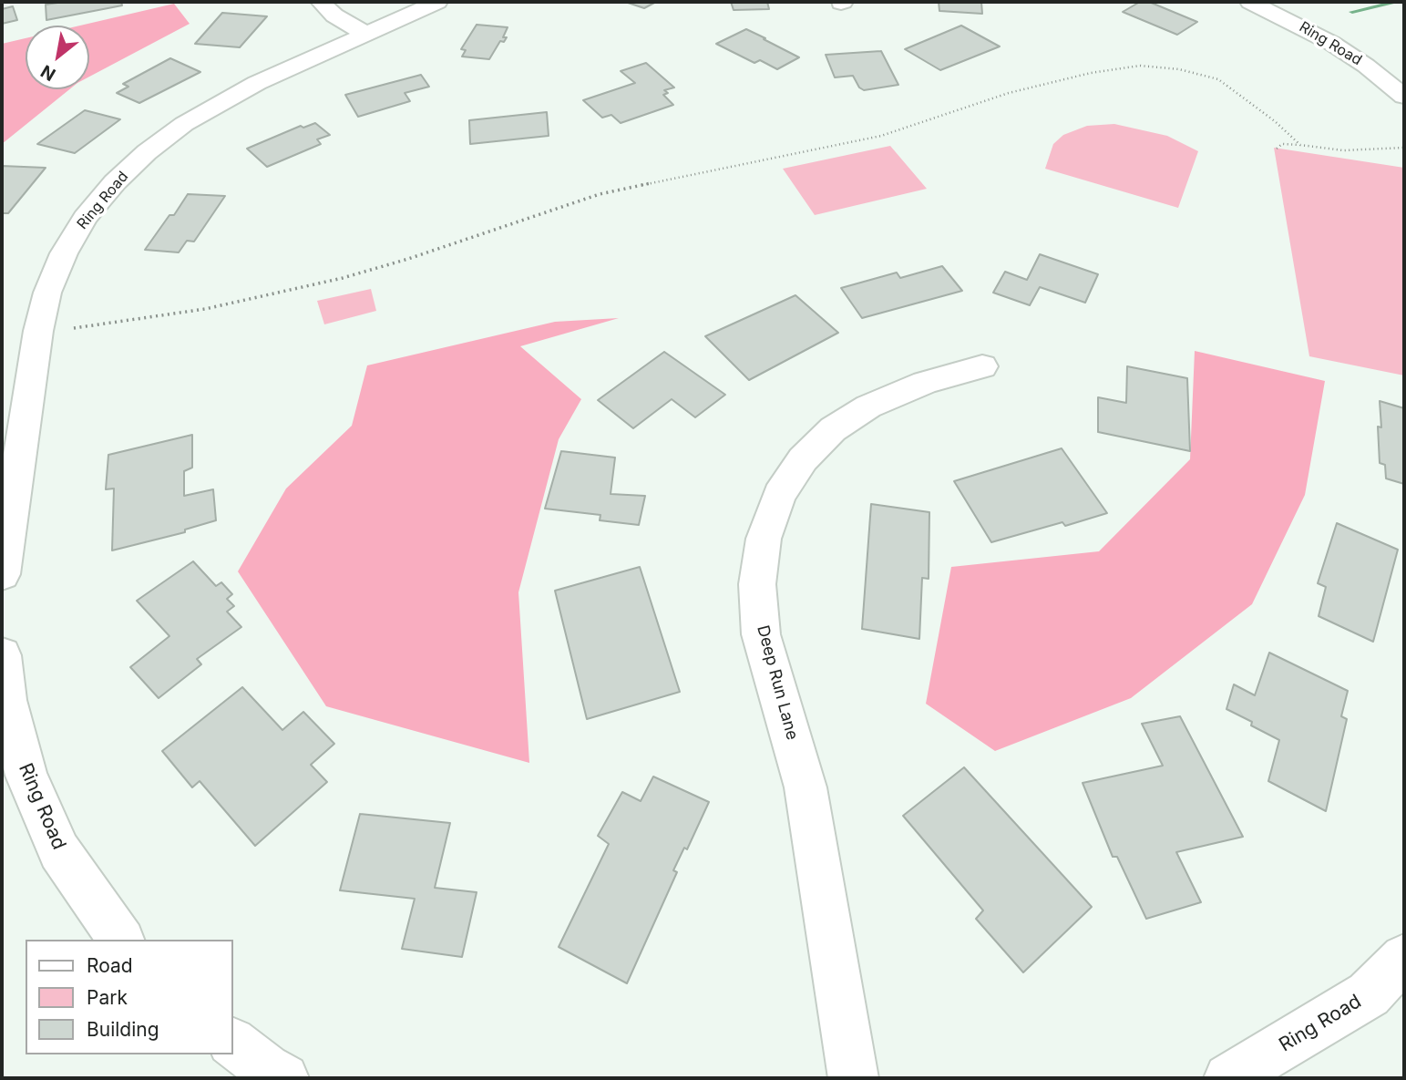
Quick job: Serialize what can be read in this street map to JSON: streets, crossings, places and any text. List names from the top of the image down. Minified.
{"streets":{"street":["Ring Road","Deep Run Lane"]},"legend":["Road","Park","Building"],"north":"bottom left"}
